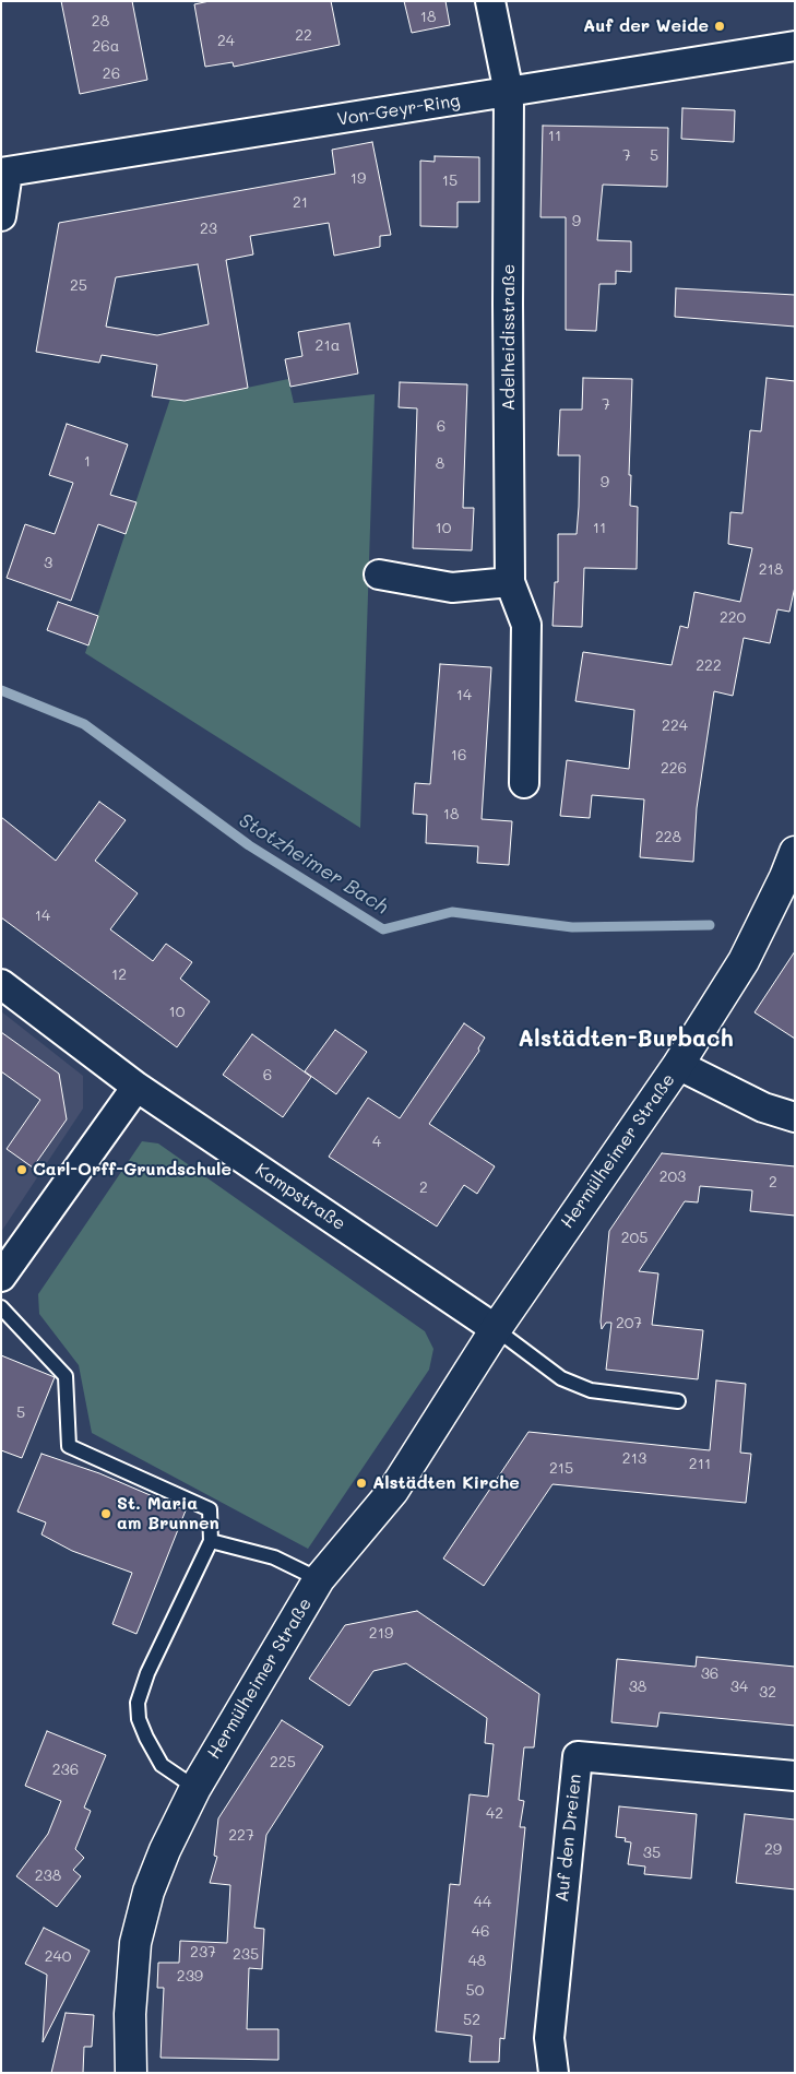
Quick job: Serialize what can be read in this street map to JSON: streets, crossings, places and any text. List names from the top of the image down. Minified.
{"streets":{"street":["Von-Geyr-Ring","Adelheidisstraße","Hermülheimer Straße","Kampstraße","Auf den Dreien"]},"crossings":[["Von-Geyr-Ring","Adelheidisstraße"],["Hermülheimer Straße","Kampstraße"]],"districts":["Alstädten-Burbach"],"water":["Stotzheimer Bach"],"places":["Auf der Weide","Carl-Orff-Grundschule","Alstädten Kirche","St. Maria am Brunnen"],"house_numbers":["18","28","22","24","26a","26","11","7","5","19","15","21","9","23","25","21a","7","6","1","8","9","10","11","3","218","220","222","14","224","16","226","18","228","14","12","10","6","4","203","2","2","205","207","5","213","211","215","219","36","38","34","32","225","236","42","227","29","35","238","44","46","237","235","240","48","239","50","52"]}
